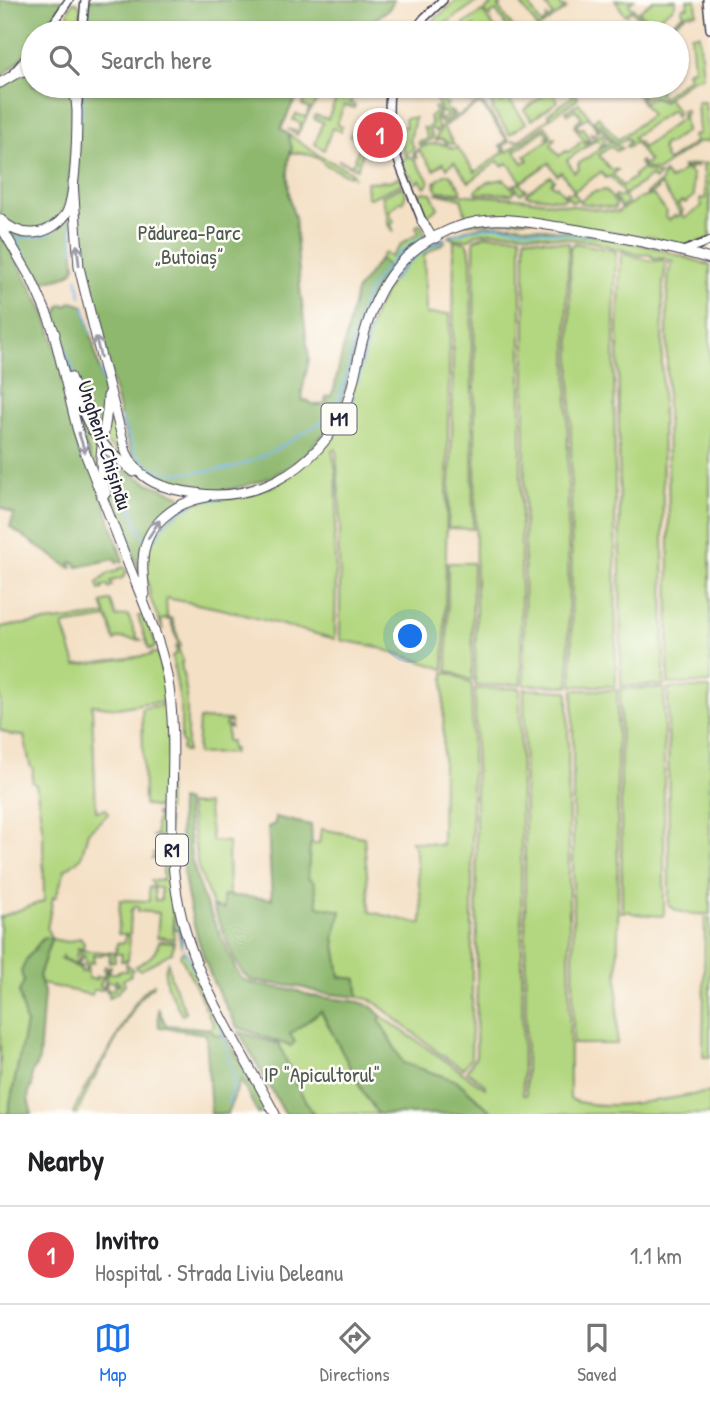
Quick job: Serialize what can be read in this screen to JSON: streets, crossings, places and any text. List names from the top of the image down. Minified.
{"streets":{"highway":["M1","Ungheni-Chișinău","R1"]},"crossings":[["M1","Ungheni-Chișinău"],["Ungheni-Chișinău","R1"]],"parks":["Pădurea-Parc „Butoiaș”","IP \"Apicultorul\""],"page":{"search":"Search here","pins":"1","heading":"Nearby","list":[{"mark":"1","name":"Invitro","note":"Hospital · Strada Liviu Deleanu","value":"1.1 km"}],"nav":["Map","Directions","Saved"]}}
